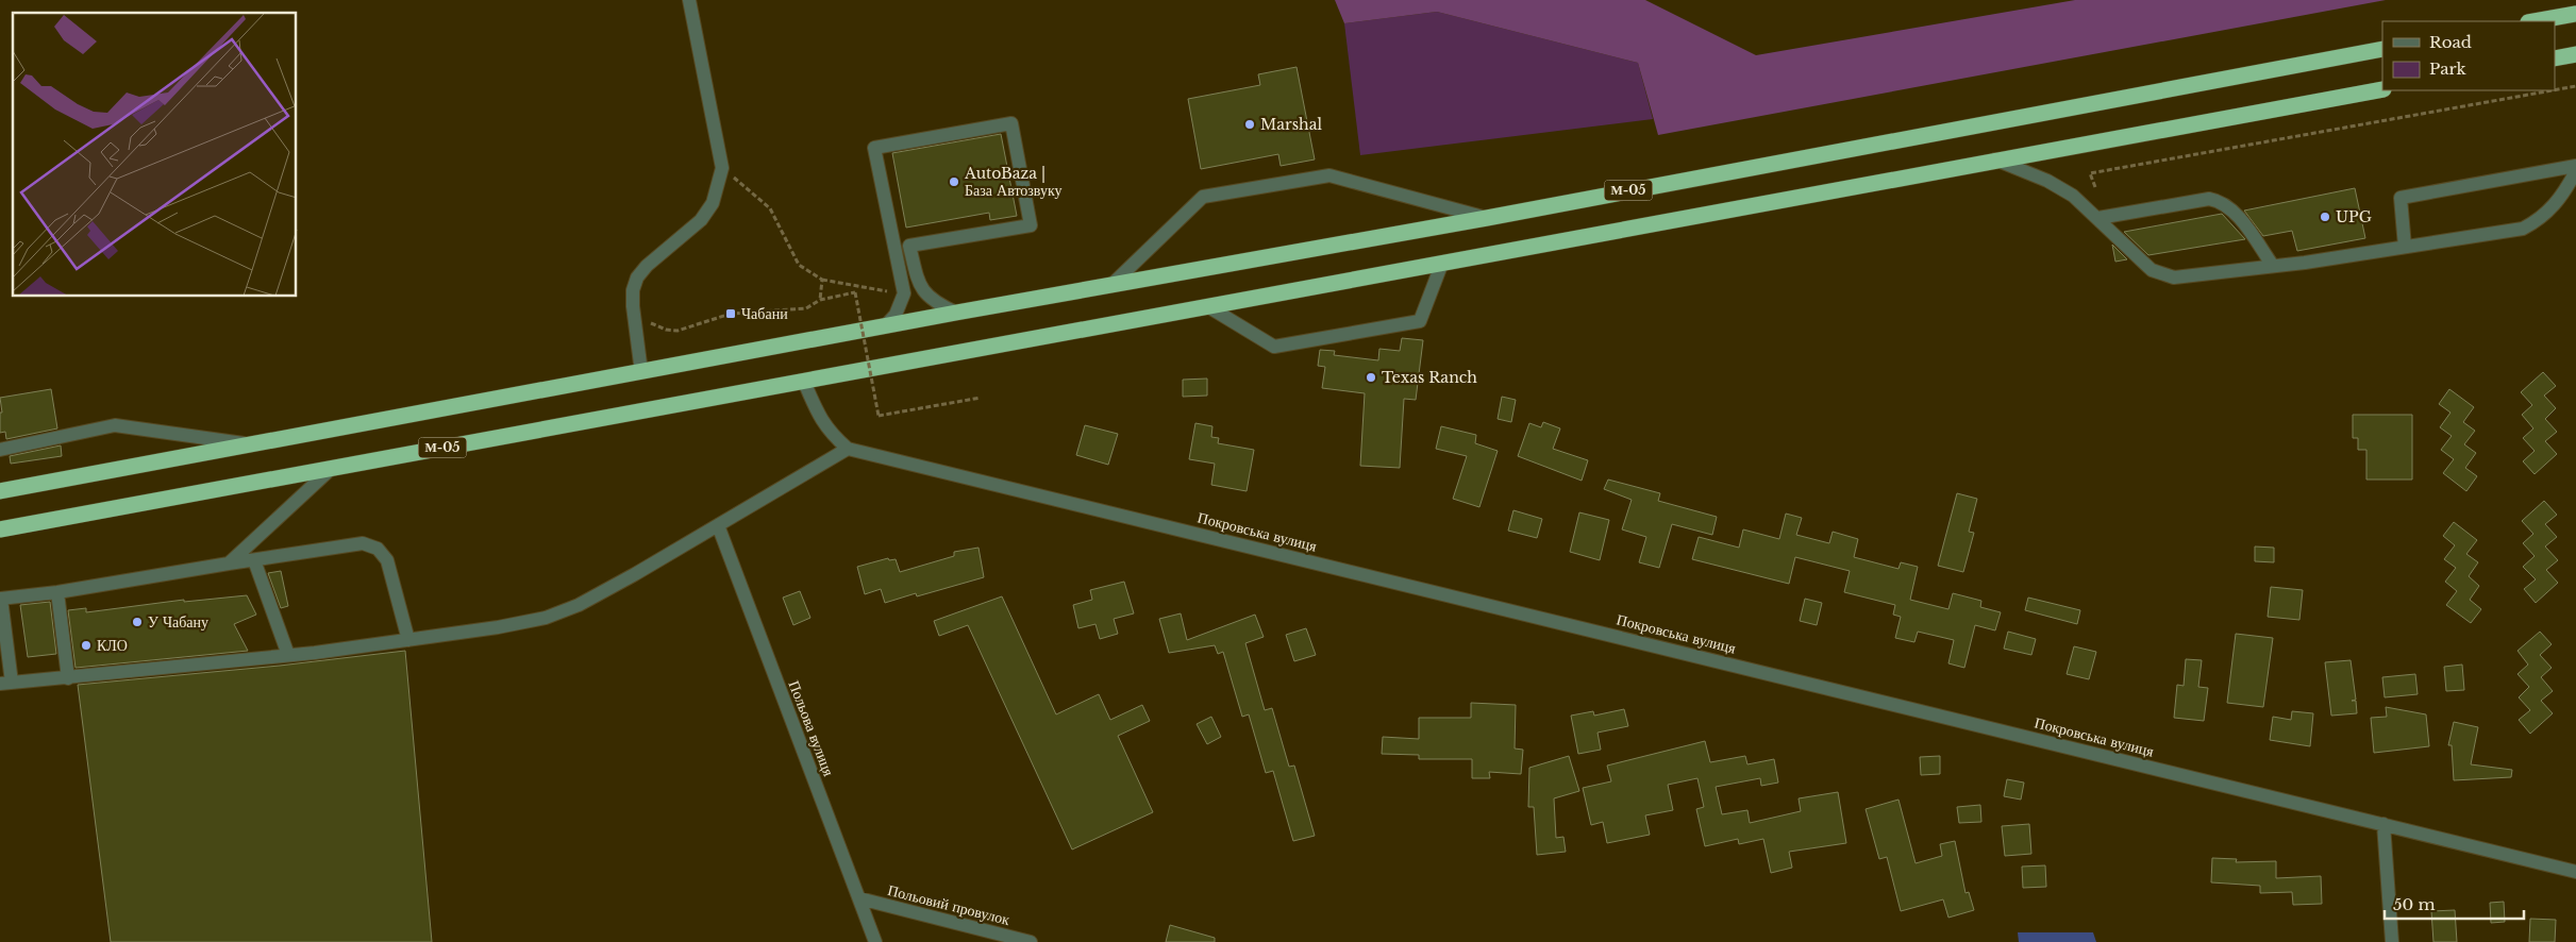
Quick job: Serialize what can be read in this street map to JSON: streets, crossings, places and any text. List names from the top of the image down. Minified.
{"streets":{"highway":["М-05"],"street":["Покровська вулиця","Польова вулиця","Польовий провулок"]},"crossings":[["М-05","Покровська вулиця"],["Польова вулиця","Польовий провулок"]],"places":{"other":["Marshal","AutoBaza | База Автозвуку","UPG","Texas Ranch","У Чабану","КЛО"],"transit":["Чабани"]},"legend":["Road","Park"],"scale_bar":"50 m"}
